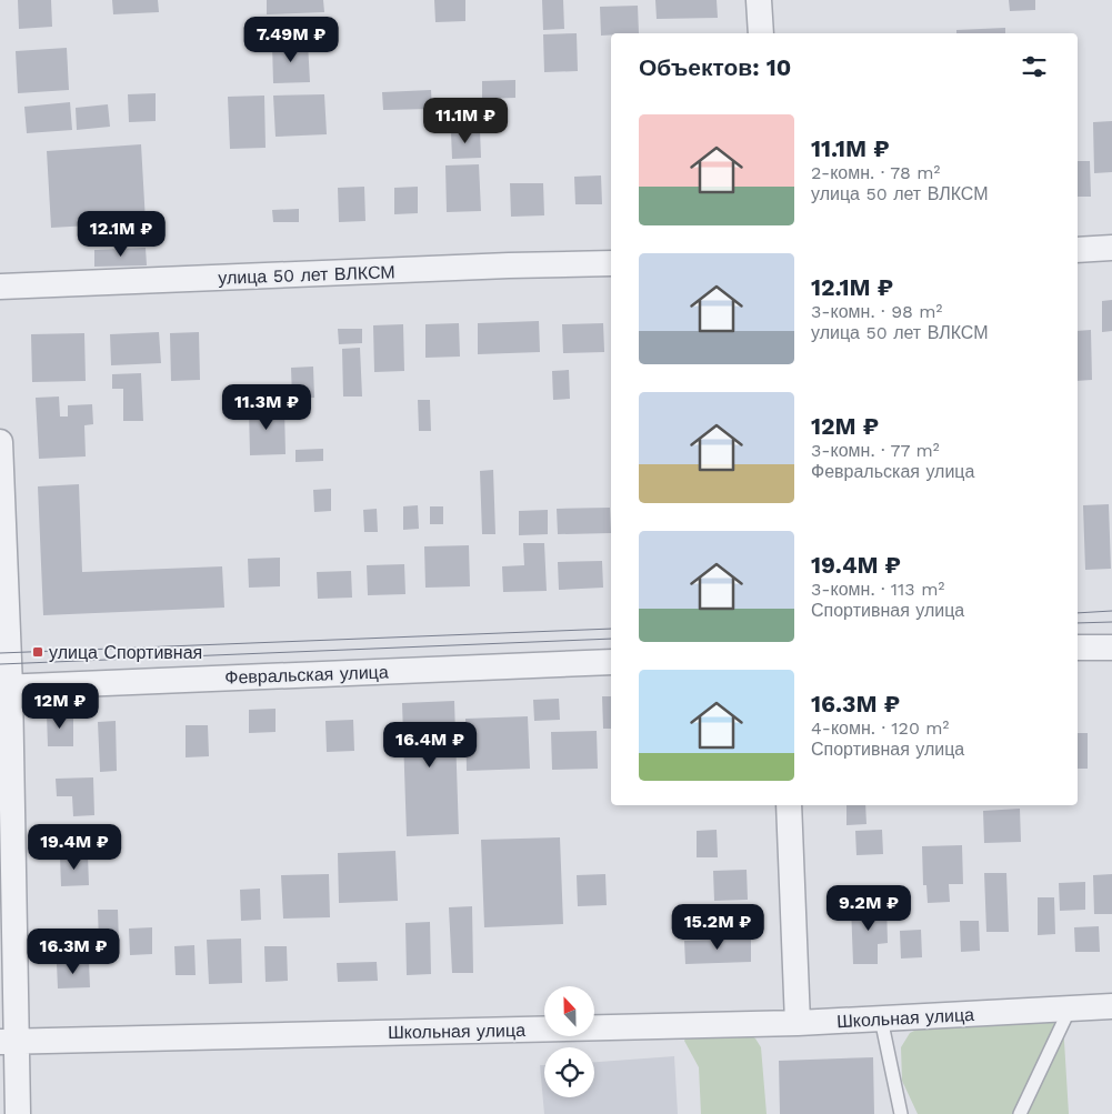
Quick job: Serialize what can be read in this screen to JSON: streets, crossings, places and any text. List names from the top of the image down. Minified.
{"streets":{"street":["улица 50 лет ВЛКСМ","Февральская улица","Школьная улица"]},"places":{"transit":["улица Спортивная"]},"north":"top","page":{"price":["7.49M ₽","11.1M ₽","12.1M ₽","11.3M ₽","12M ₽","16.4M ₽","19.4M ₽","9.2M ₽","15.2M ₽","16.3M ₽"],"heading":"Объектов: 10","list":[{"name":"11.1M ₽","note":"2-комн. · 78 m² · улица 50 лет ВЛКСМ"},{"name":"12.1M ₽","note":"3-комн. · 98 m² · улица 50 лет ВЛКСМ"},{"name":"12M ₽","note":"3-комн. · 77 m² · Февральская улица"},{"name":"19.4M ₽","note":"3-комн. · 113 m² · Спортивная улица"},{"name":"16.3M ₽","note":"4-комн. · 120 m² · Спортивная улица"}]}}
